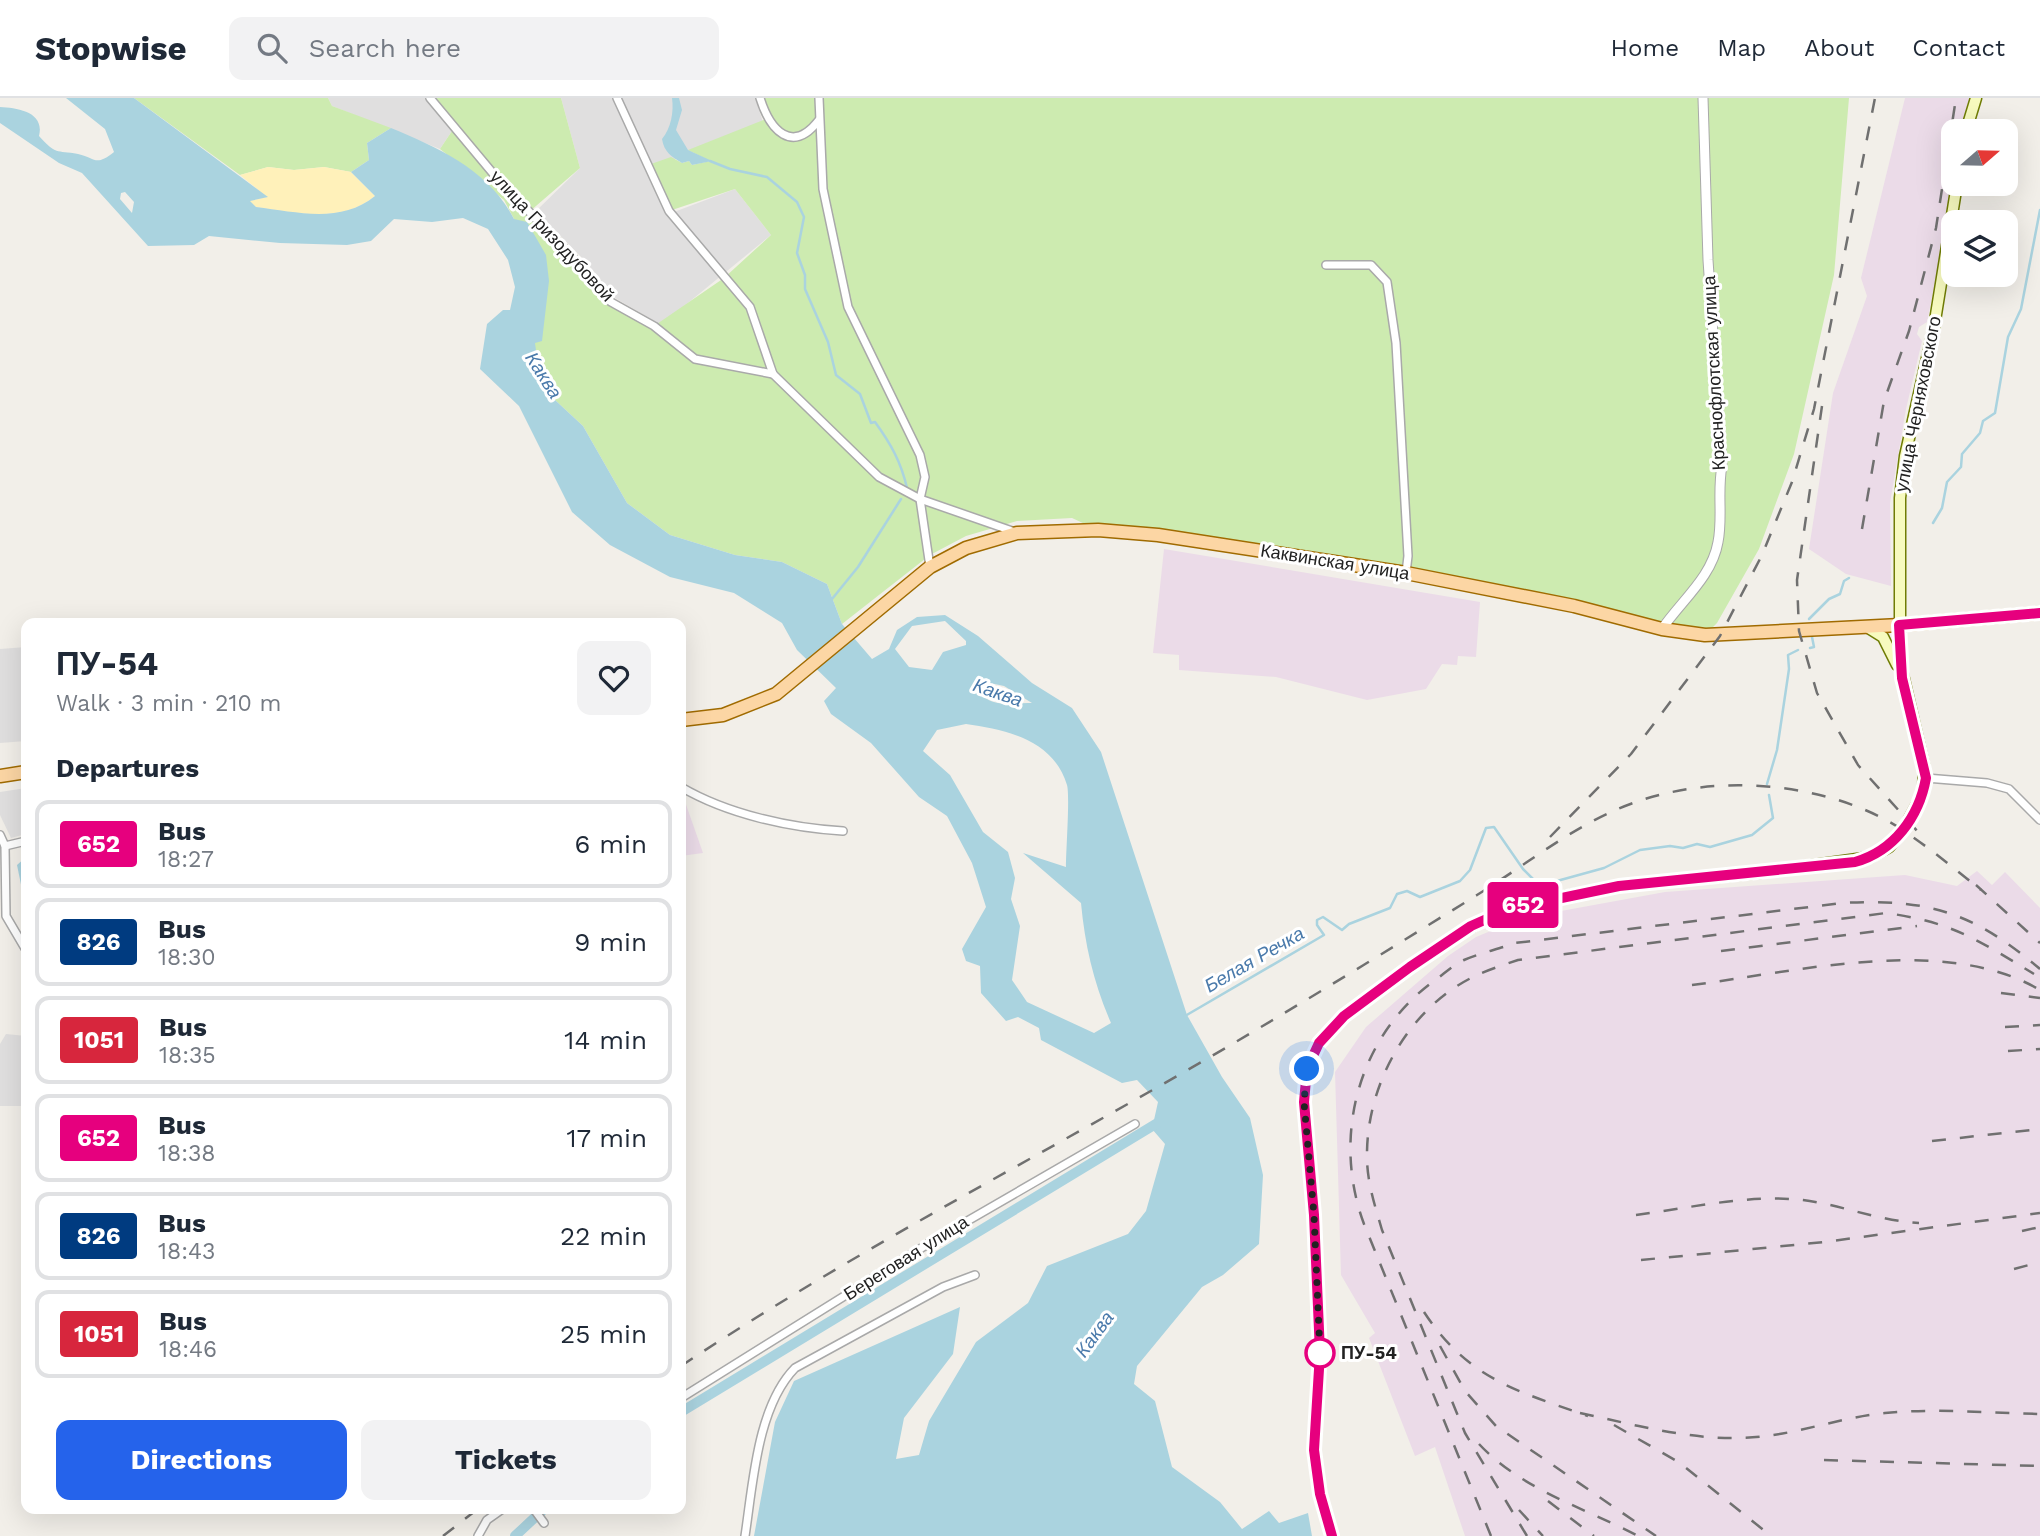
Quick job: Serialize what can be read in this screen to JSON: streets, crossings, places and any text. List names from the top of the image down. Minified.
{"streets":{"main road":["улица Черняховского","Каквинская улица"],"street":["улица Гризодубовой","Краснофлотская улица","Береговая улица"]},"crossings":[["Краснофлотская улица","Каквинская улица"],["улица Черняховского","Каквинская улица"]],"water":["Каква","Белая Речка"],"places":["ПУ-54"],"lines":["bus line 652"],"north":"right","page":{"header":"Stopwise","search":"Search here","nav":["Home","Map","About","Contact"],"on_map":"652","heading":[["ПУ-54","Walk · 3 min · 210 m"],"Departures"],"list":[{"mark":"652","name":"Bus","note":"18:27","value":"6 min"},{"mark":"826","name":"Bus","note":"18:30","value":"9 min"},{"mark":"1051","name":"Bus","note":"18:35","value":"14 min"},{"mark":"652","name":"Bus","note":"18:38","value":"17 min"},{"mark":"826","name":"Bus","note":"18:43","value":"22 min"},{"mark":"1051","name":"Bus","note":"18:46","value":"25 min"}],"buttons":["Directions","Tickets"]}}
